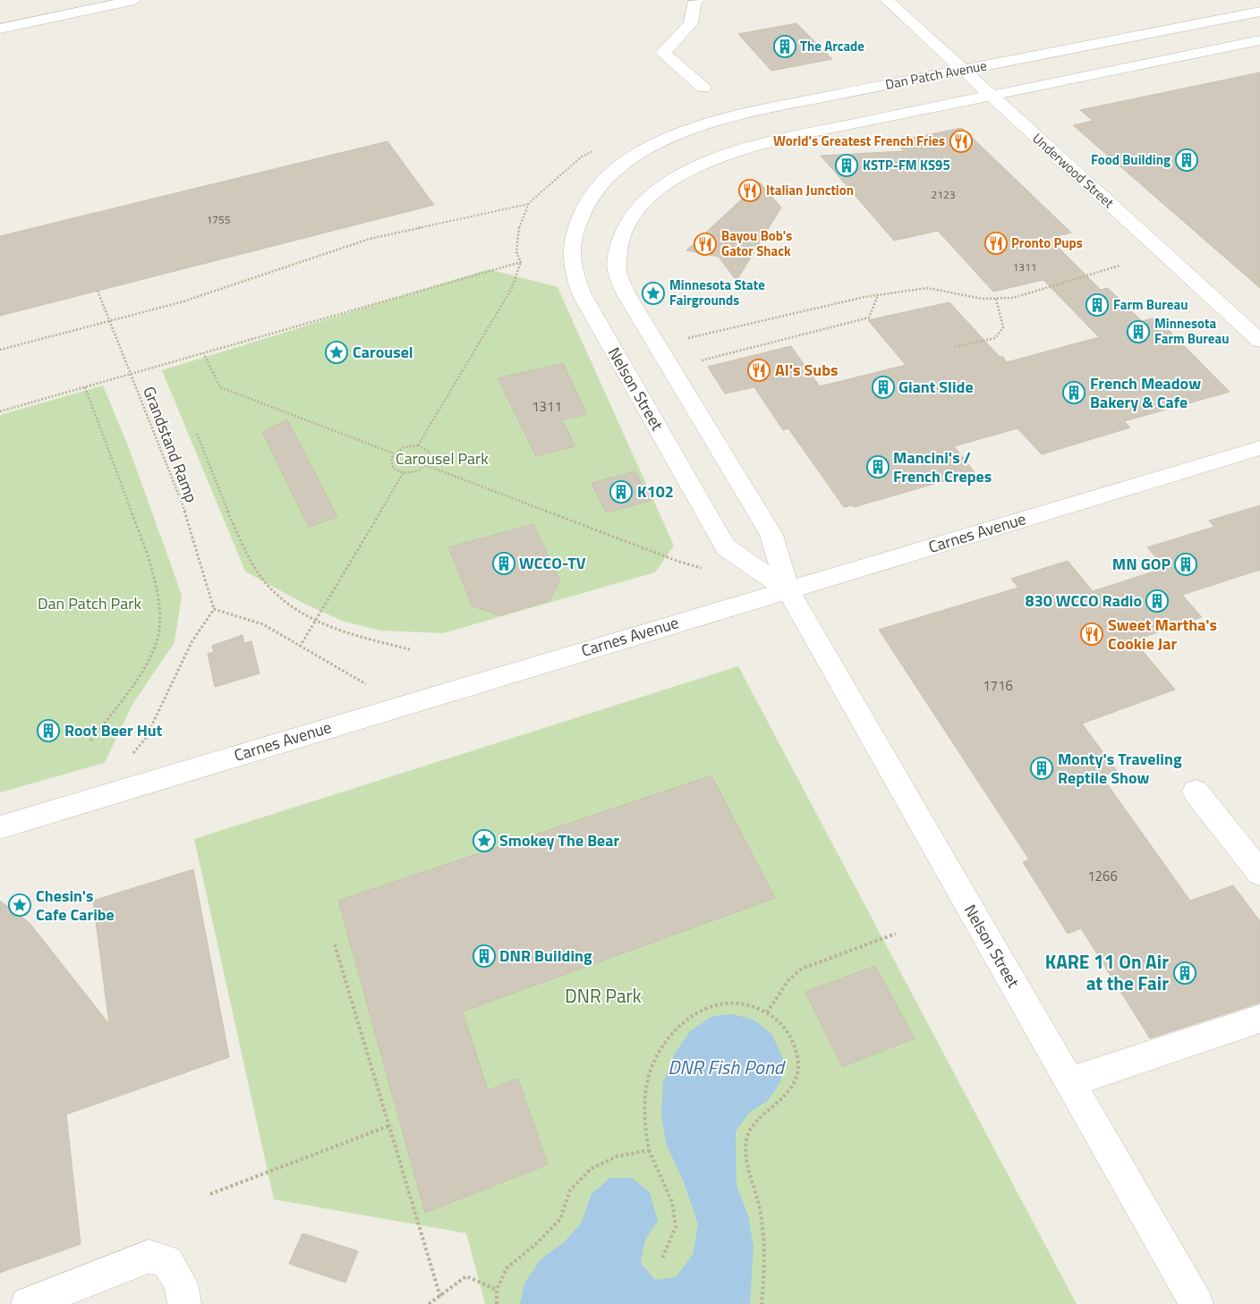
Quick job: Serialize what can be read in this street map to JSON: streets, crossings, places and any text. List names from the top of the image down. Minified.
{"streets":{"street":["Dan Patch Avenue","Underwood Street","Nelson Street","Carnes Avenue"],"path":["Grandstand Ramp"]},"crossings":[["Dan Patch Avenue","Underwood Street"],["Dan Patch Avenue","Nelson Street"],["Nelson Street","Carnes Avenue"]],"water":["DNR Fish Pond"],"parks":["Carousel Park","Dan Patch Park","DNR Park"],"places":{"building":["The Arcade","Food Building","KSTP-FM KS95","Farm Bureau","Minnesota Farm Bureau","Giant Slide","French Meadow Bakery & Cafe","Mancini's / French Crepes","K102","WCCO-TV","MN GOP","830 WCCO Radio","Root Beer Hut","Monty's Traveling Reptile Show","DNR Building","KARE 11 On Air at the Fair"],"restaurant":["World's Greatest French Fries","Italian Junction","Pronto Pups","Bayou Bob's Gator Shack","Al's Subs","Sweet Martha's Cookie Jar"],"place":["Minnesota State Fairgrounds","Carousel","Smokey The Bear","Chesin's Cafe Caribe"]},"house_numbers":["2123","1755","1311","1311","1716","1266"]}
